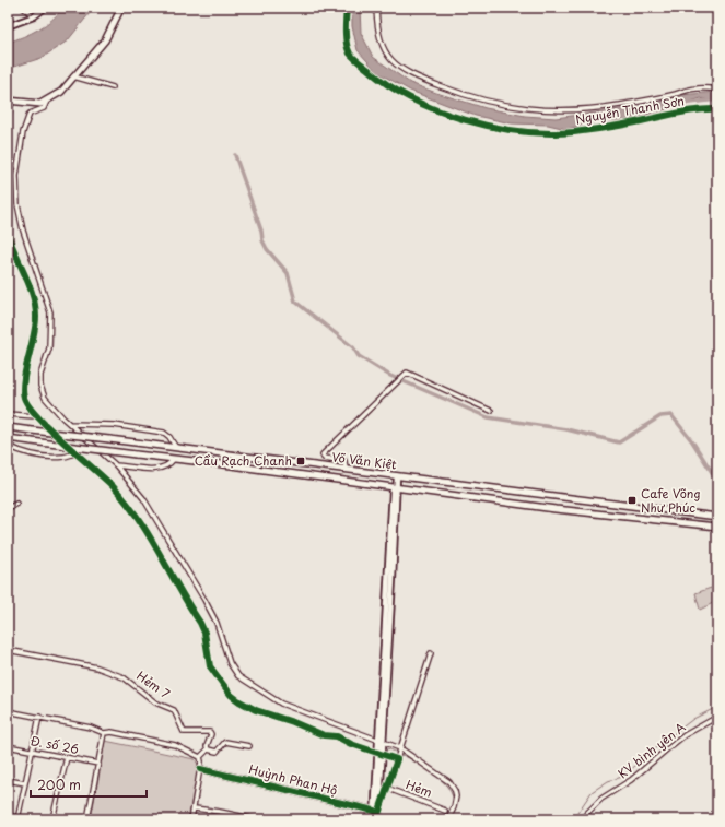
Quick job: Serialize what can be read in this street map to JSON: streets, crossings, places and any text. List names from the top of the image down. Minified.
{"streets":{"main road":["Võ Văn Kiệt"],"street":["Nguyễn Thanh Sơn","Hẻm 7","Đ. số 26","KV bình yên A","Huỳnh Phan Hộ","Hẻm"]},"places":{"transit":["Cầu Rạch Chanh","Cafe Võng Như Phúc"]},"scale_bar":"200 m"}
